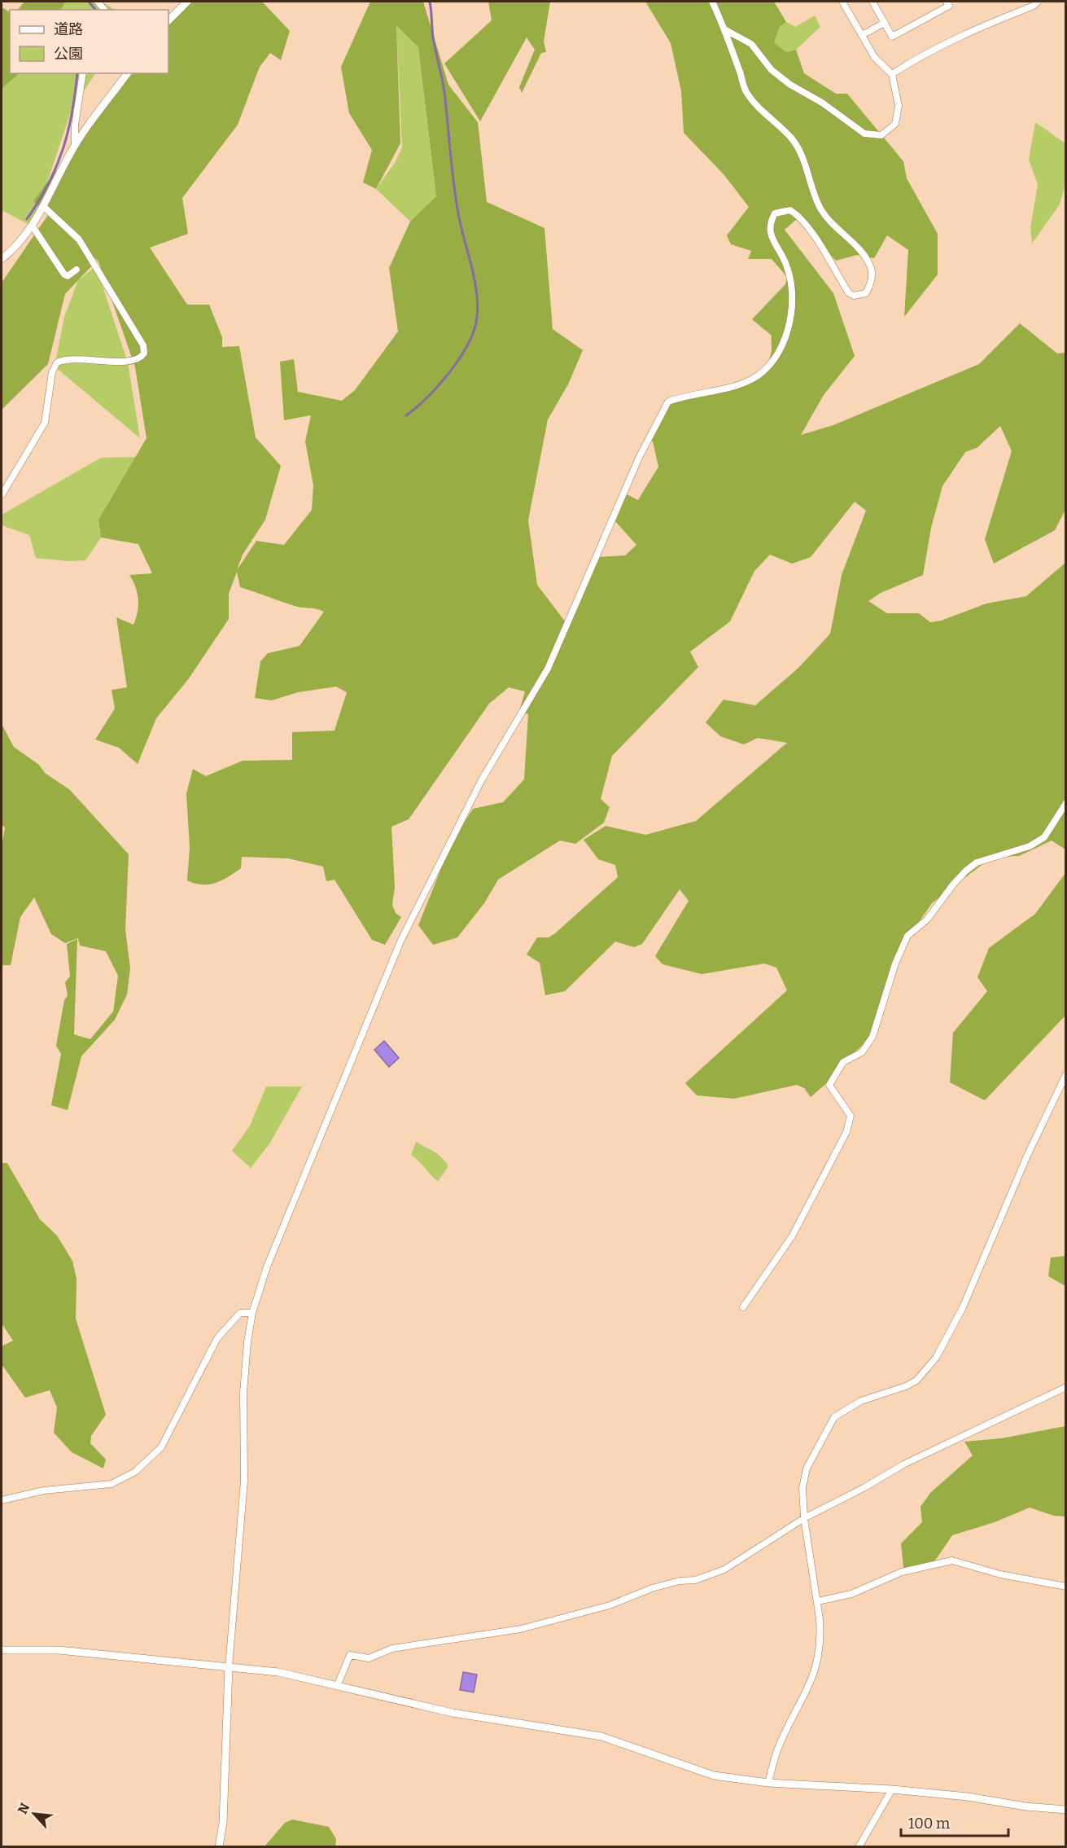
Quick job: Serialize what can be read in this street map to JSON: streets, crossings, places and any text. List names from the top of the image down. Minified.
{"legend":["道路","公園"],"scale_bar":"100 m","north":"top left"}
